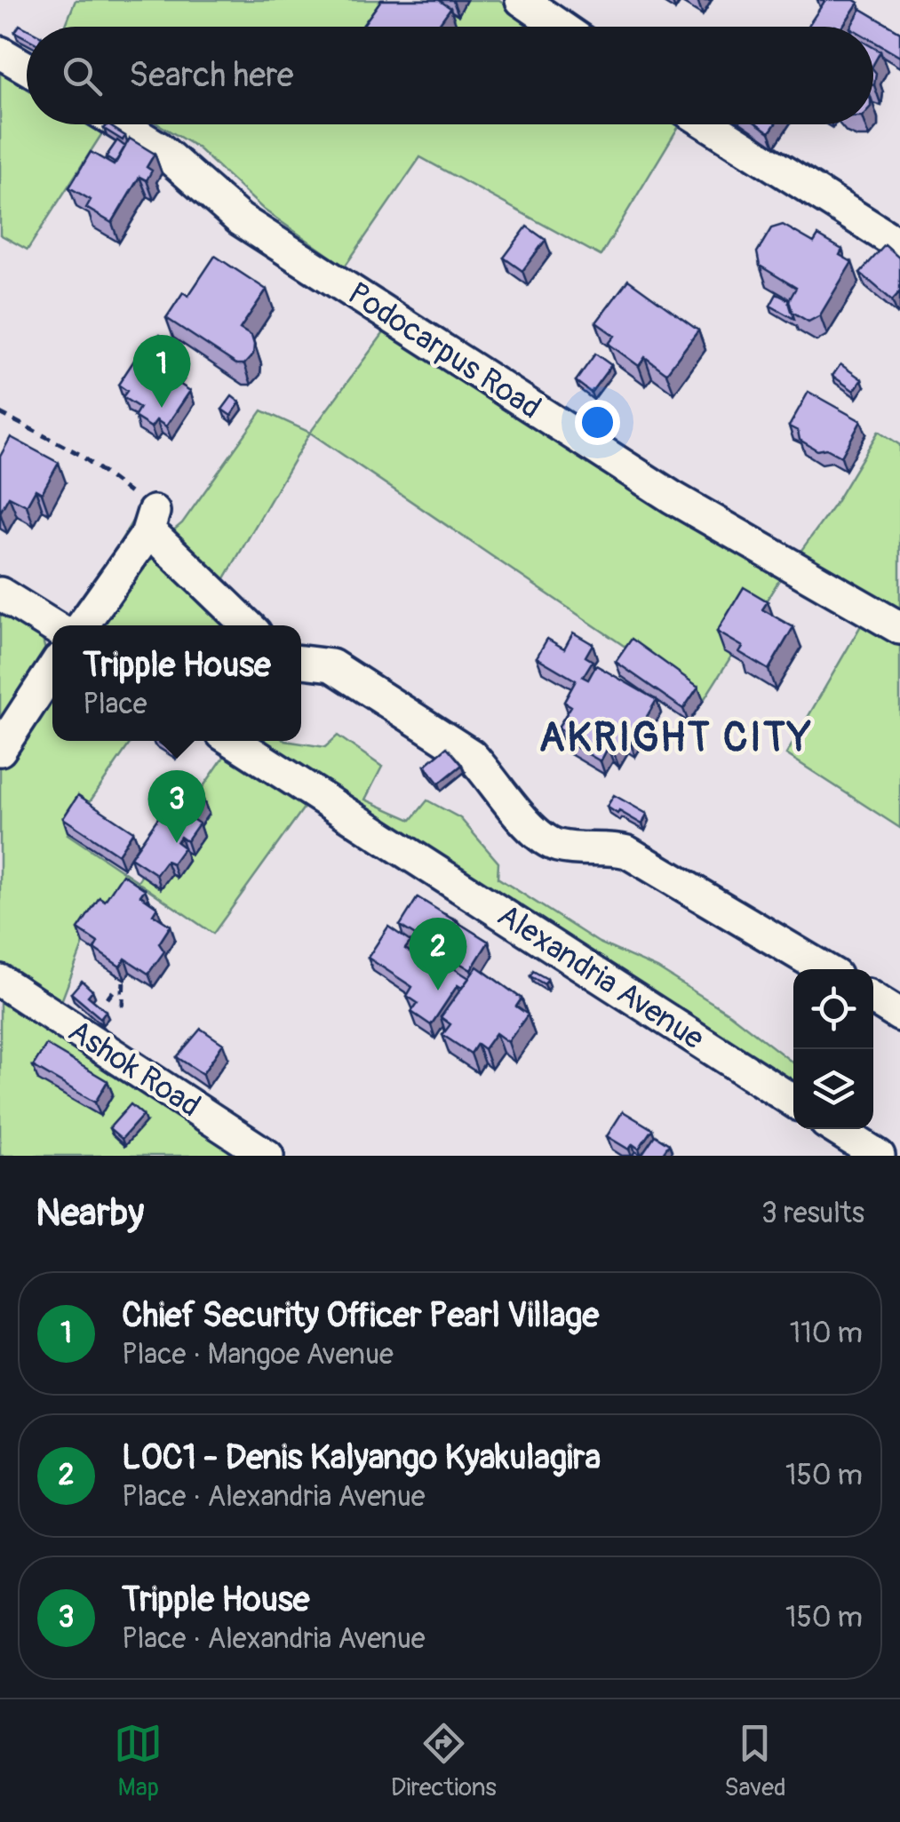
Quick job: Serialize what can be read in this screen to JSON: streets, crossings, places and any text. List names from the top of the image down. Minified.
{"streets":{"street":["Podocarpus Road","Alexandria Avenue","Ashok Road"]},"districts":["AKRIGHT CITY"],"page":{"search":"Search here","pins":["1","3","2"],"popup":["Tripple House","Place"],"heading":["Nearby","3 results"],"list":[{"mark":"1","name":"Chief Security Officer Pearl Village","note":"Place · Mangoe Avenue","value":"110 m"},{"mark":"2","name":"LOC1 - Denis Kalyango Kyakulagira","note":"Place · Alexandria Avenue","value":"150 m"},{"mark":"3","name":"Tripple House","note":"Place · Alexandria Avenue","value":"150 m"}],"nav":["Map","Directions","Saved"]}}
